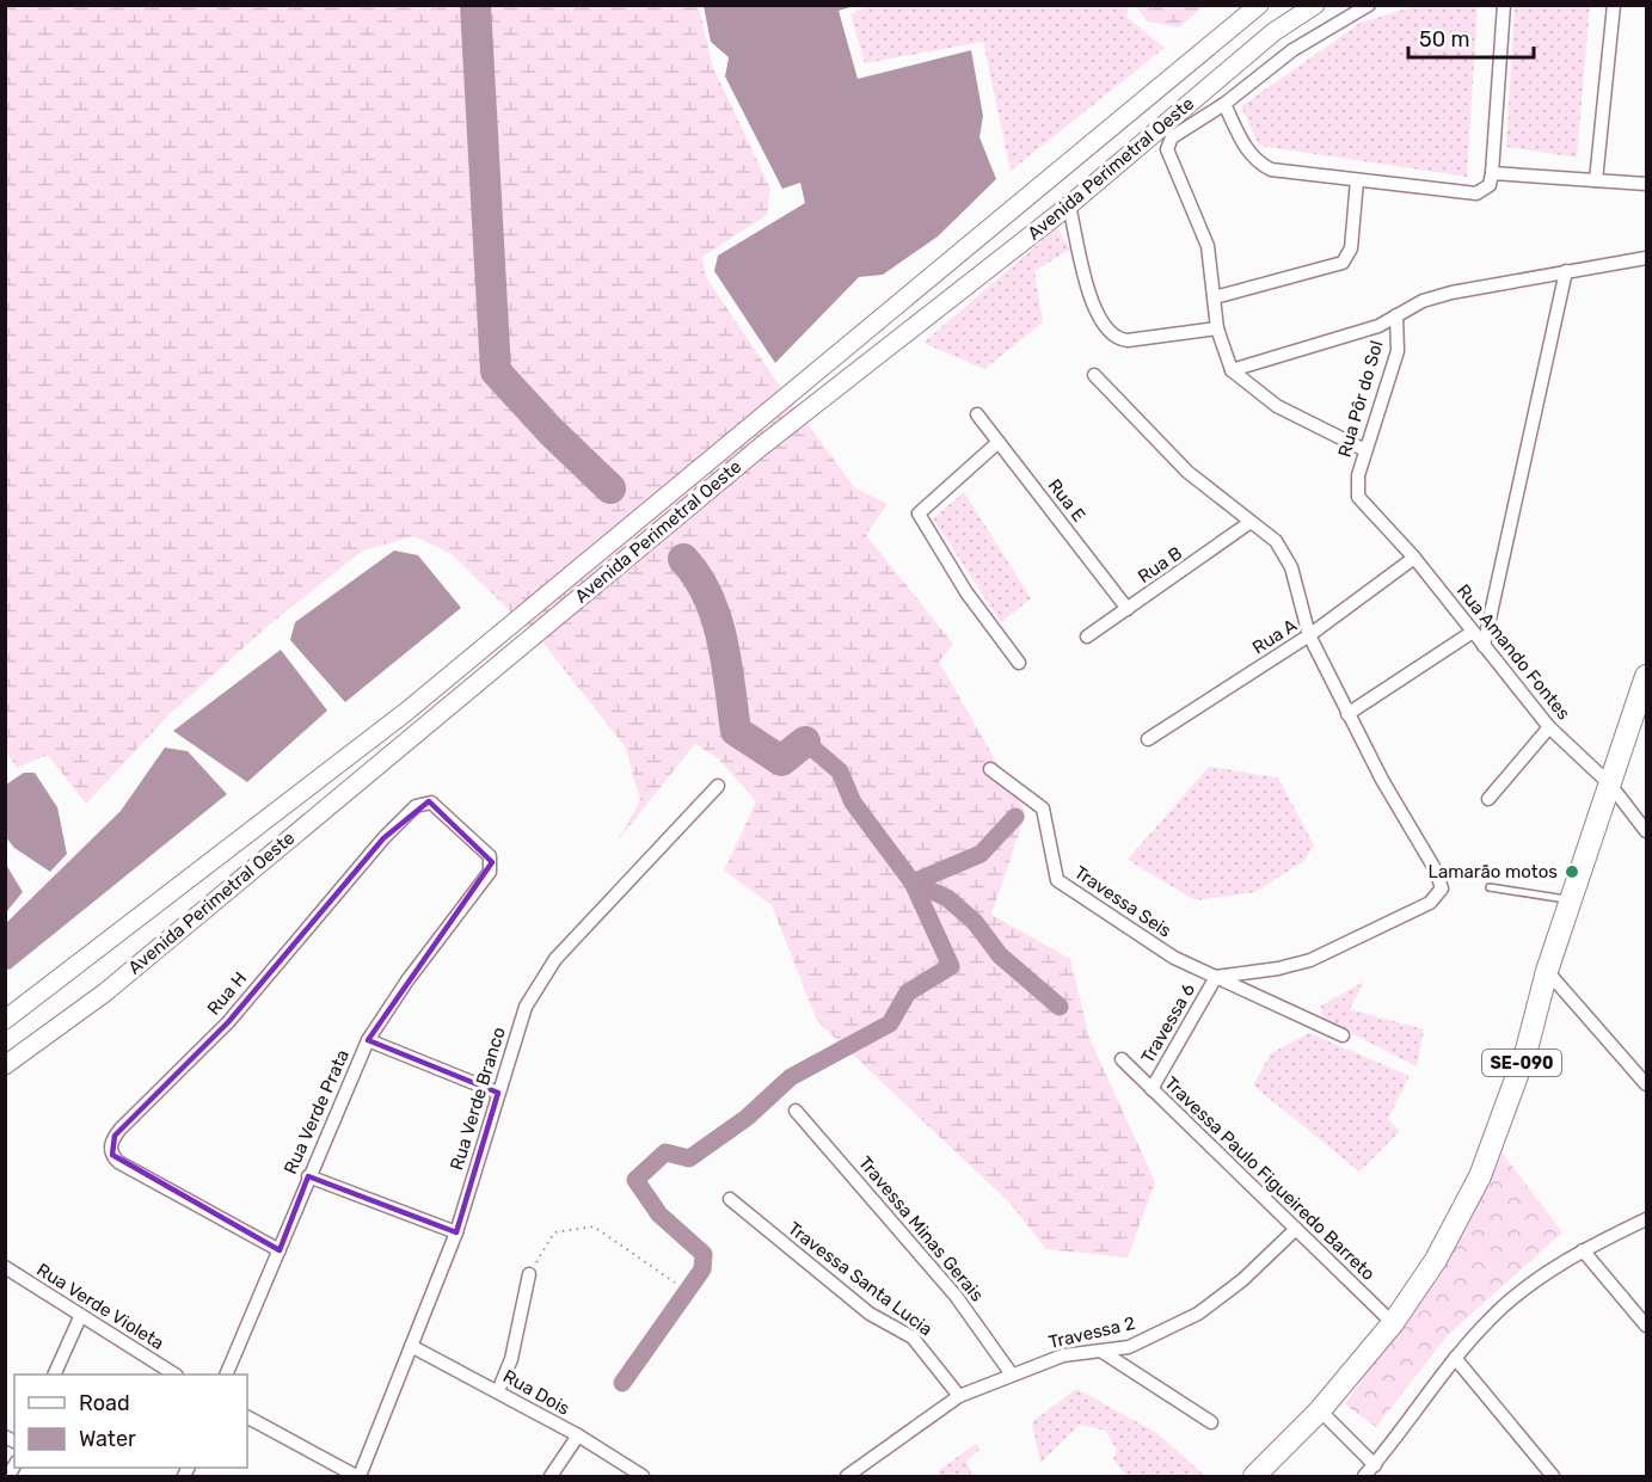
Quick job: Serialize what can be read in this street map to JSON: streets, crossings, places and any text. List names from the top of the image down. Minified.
{"streets":{"main road":["Avenida Perimetral Oeste","SE-090"],"street":["Rua Pôr do Sol","Rua E","Rua B","Rua A","Rua Amando Fontes","Travessa Seis","Rua H","Travessa 6","Rua Verde Branco","Rua Verde Prata","Travessa Paulo Figueiredo Barreto","Travessa Minas Gerais","Travessa Santa Lucia","Rua Verde Violeta","Travessa 2","Rua Dois"]},"crossings":[["Rua Pôr do Sol","Rua Amando Fontes"],["Rua E","Rua B"],["Rua A","Rua Amando Fontes"],["Rua Amando Fontes","SE-090"],["Travessa Seis","Travessa 6"],["Rua H","Rua Verde Prata"],["Travessa 6","Travessa Paulo Figueiredo Barreto"],["SE-090","Travessa Paulo Figueiredo Barreto"],["Rua Verde Branco","Rua Dois"],["Travessa Paulo Figueiredo Barreto","Travessa 2"],["Travessa Minas Gerais","Travessa 2"],["Travessa Santa Lucia","Travessa 2"]],"places":["Lamarão motos"],"legend":["Road","Water"],"scale_bar":"50 m"}
